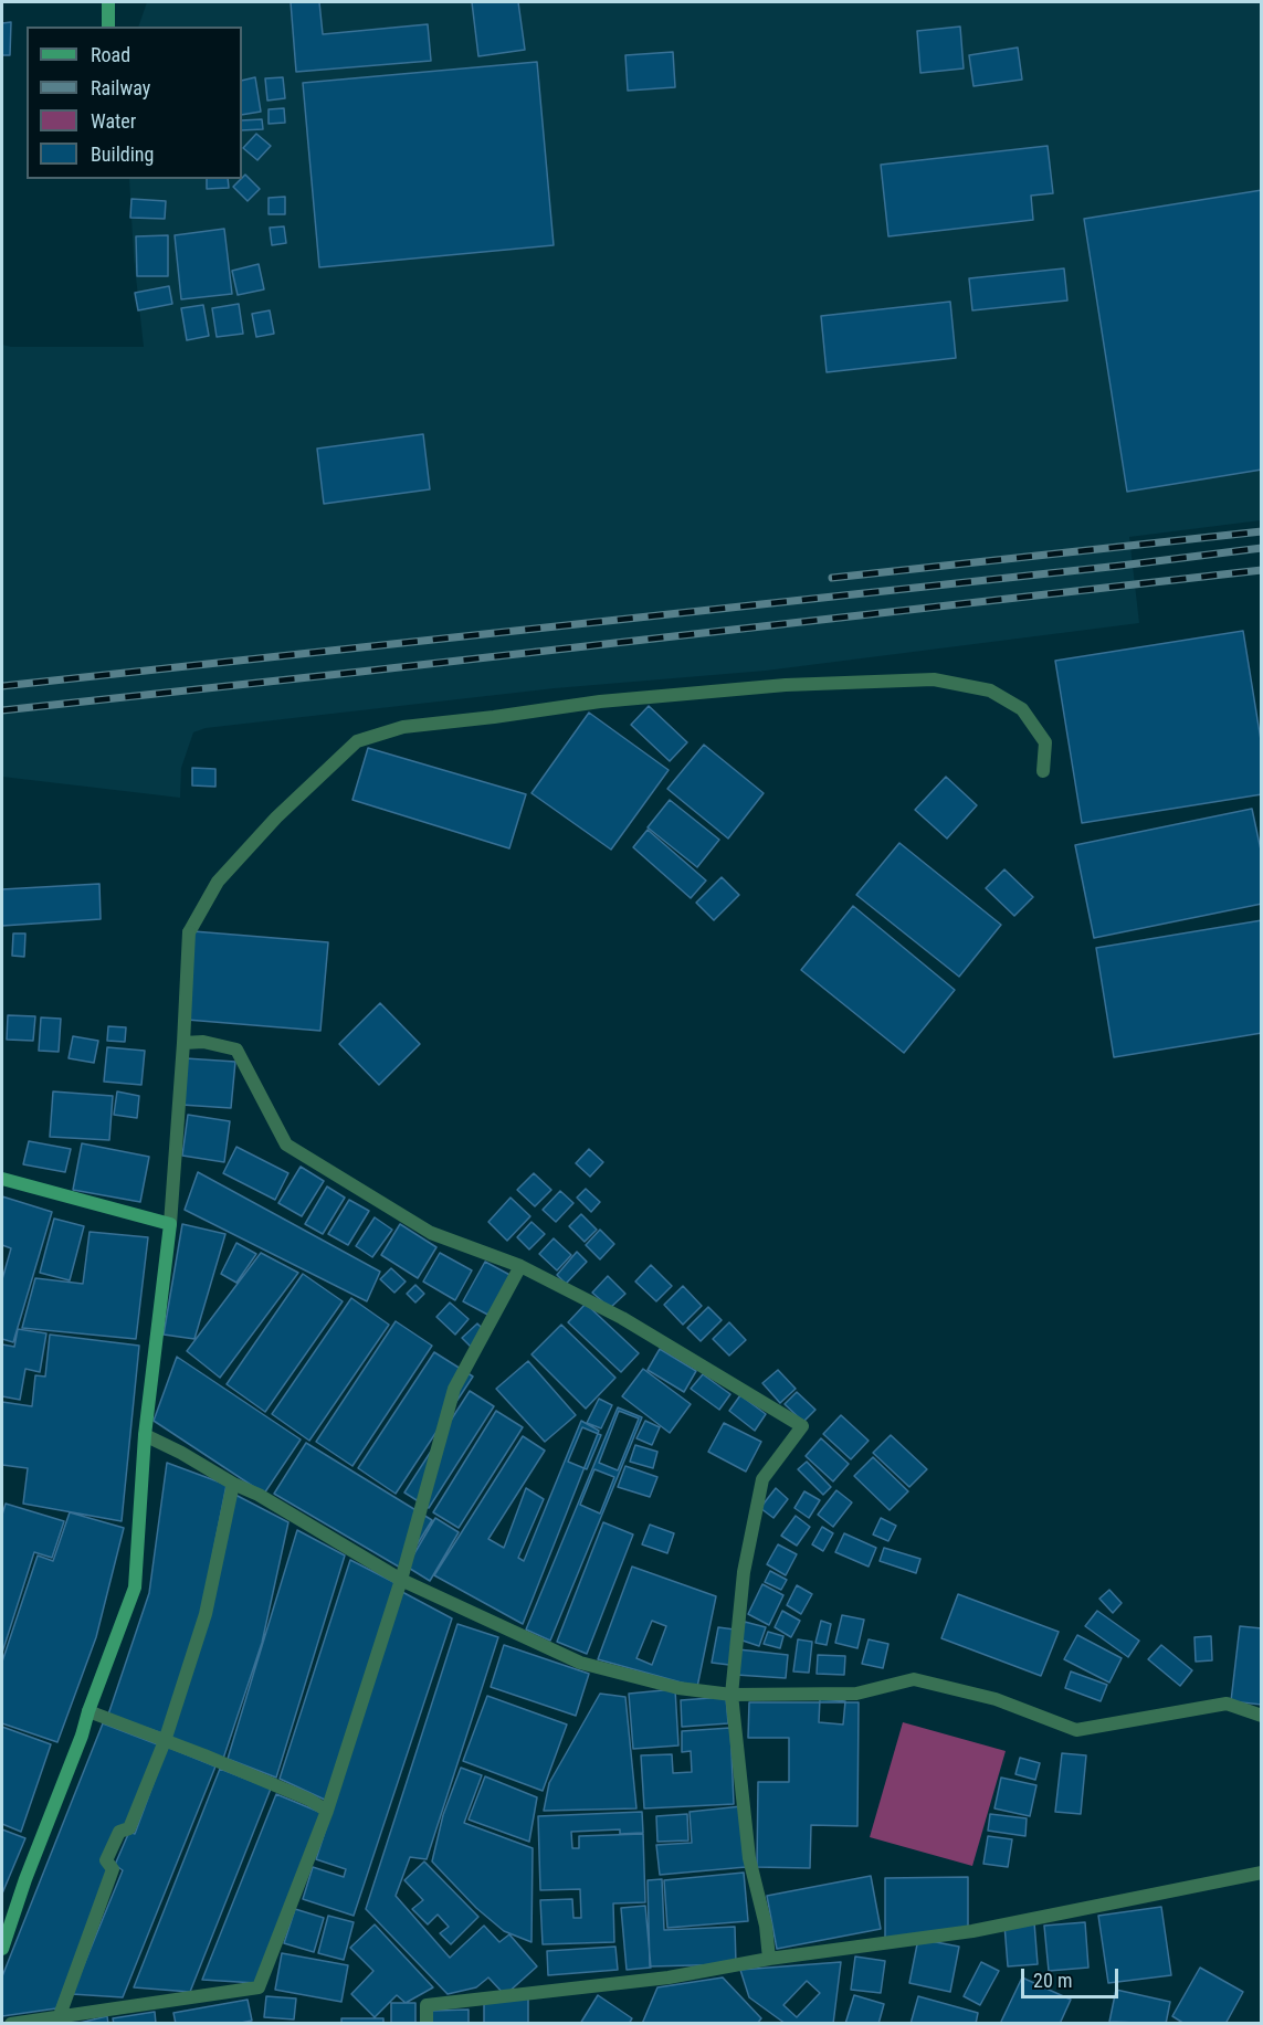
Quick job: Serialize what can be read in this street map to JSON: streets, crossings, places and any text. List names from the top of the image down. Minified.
{"legend":["Road","Railway","Water","Building"],"scale_bar":"20 m"}
